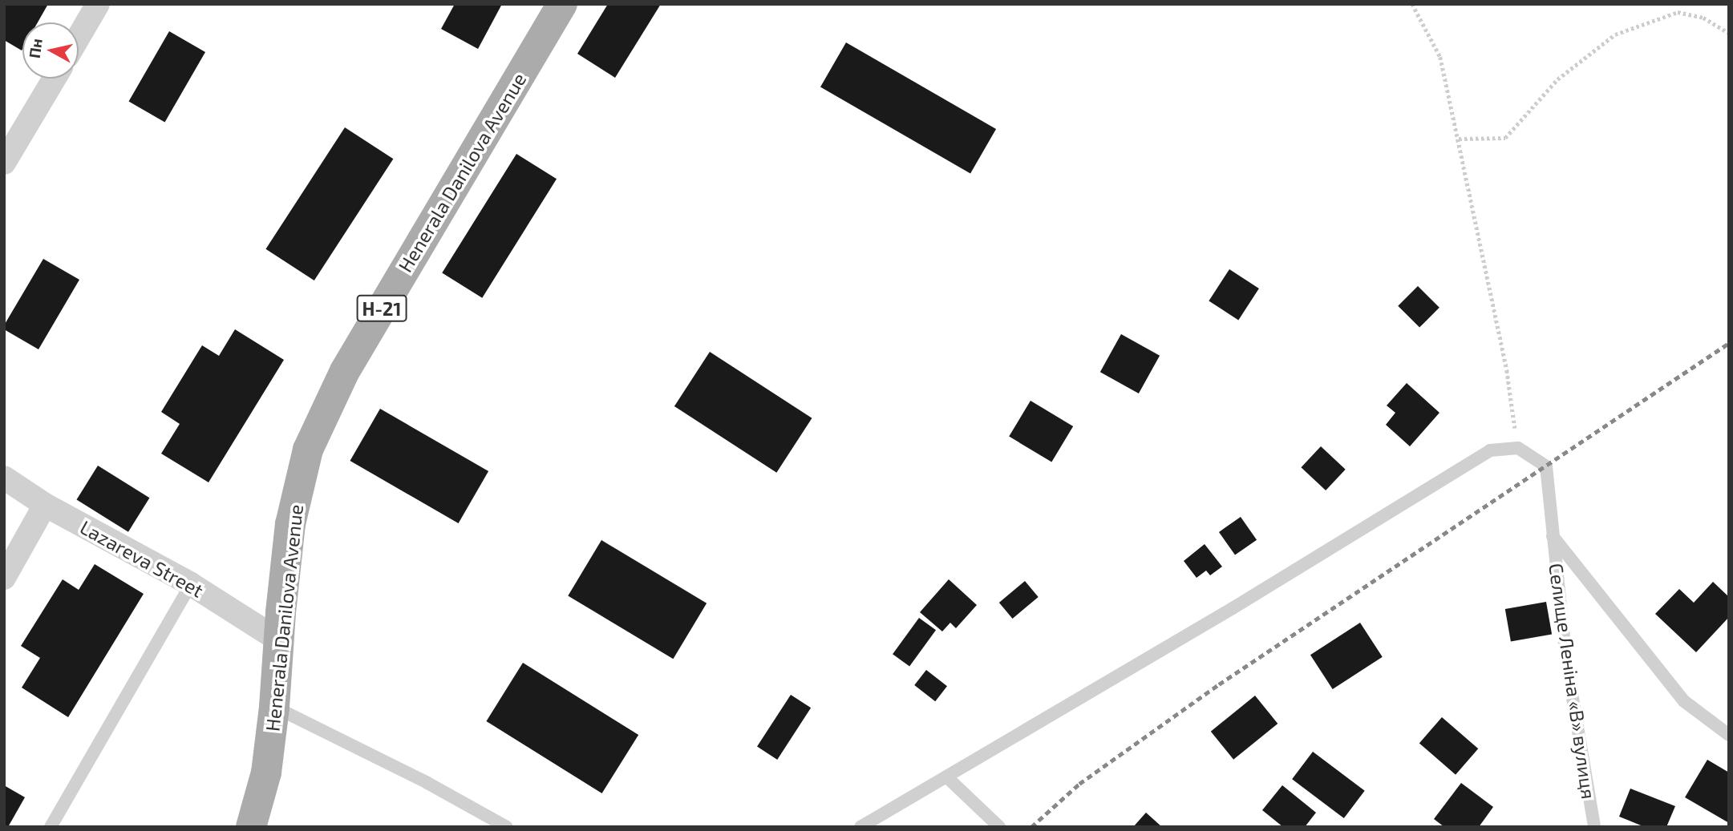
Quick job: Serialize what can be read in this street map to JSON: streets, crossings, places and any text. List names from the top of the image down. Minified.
{"streets":{"main road":["Henerala Danilova Avenue","Н-21"],"street":["Lazareva Street"],"lane":["Селище Леніна «В» вулиця"]},"crossings":[["Henerala Danilova Avenue","Lazareva Street"]],"north":"left"}
